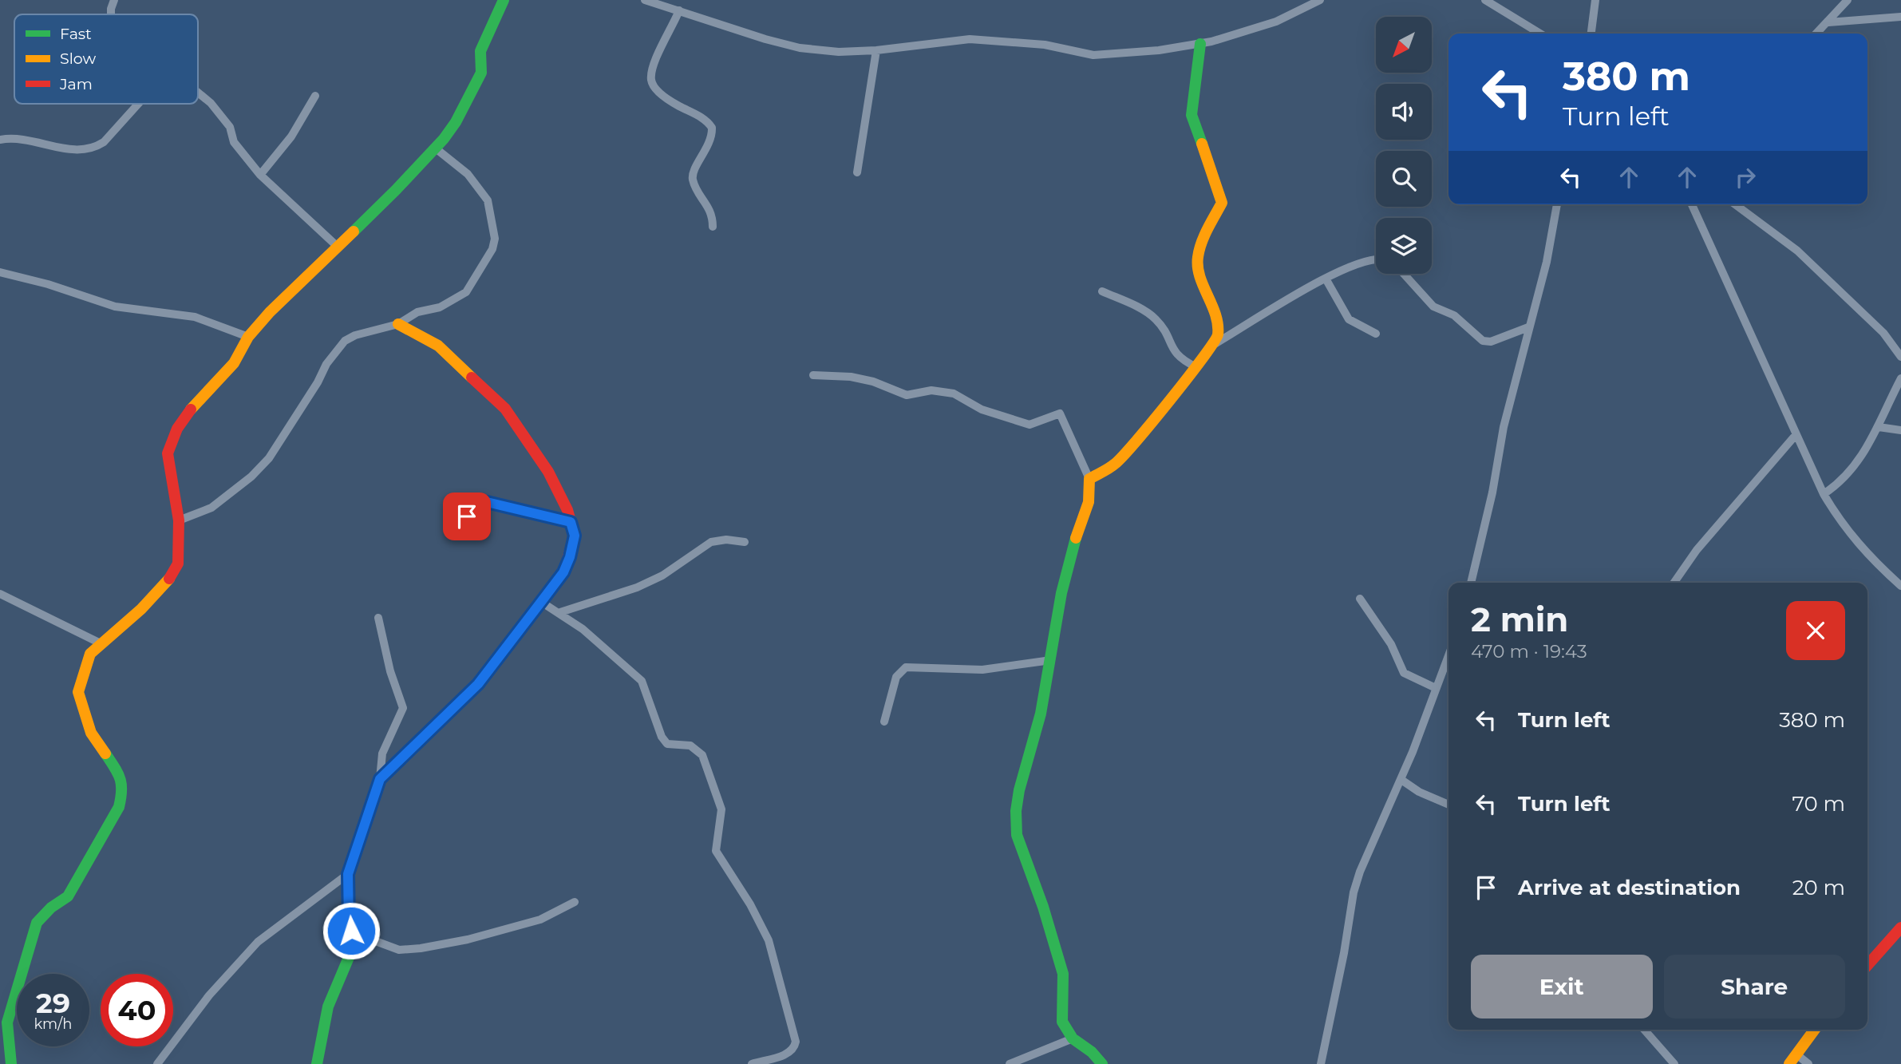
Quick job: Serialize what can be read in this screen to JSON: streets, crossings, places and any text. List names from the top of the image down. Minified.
{"legend":["Fast","Slow","Jam"],"north":"bottom left","page":{"turn":["380 m","Turn left"],"heading":["2 min","470 m · 19:43"],"list":[{"name":"Turn left","value":"380 m"},{"name":"Turn left","value":"70 m"},{"name":"Arrive at destination","value":"20 m"}],"buttons":["Exit","Share"],"speed":"29 km/h","limit":"40"}}
